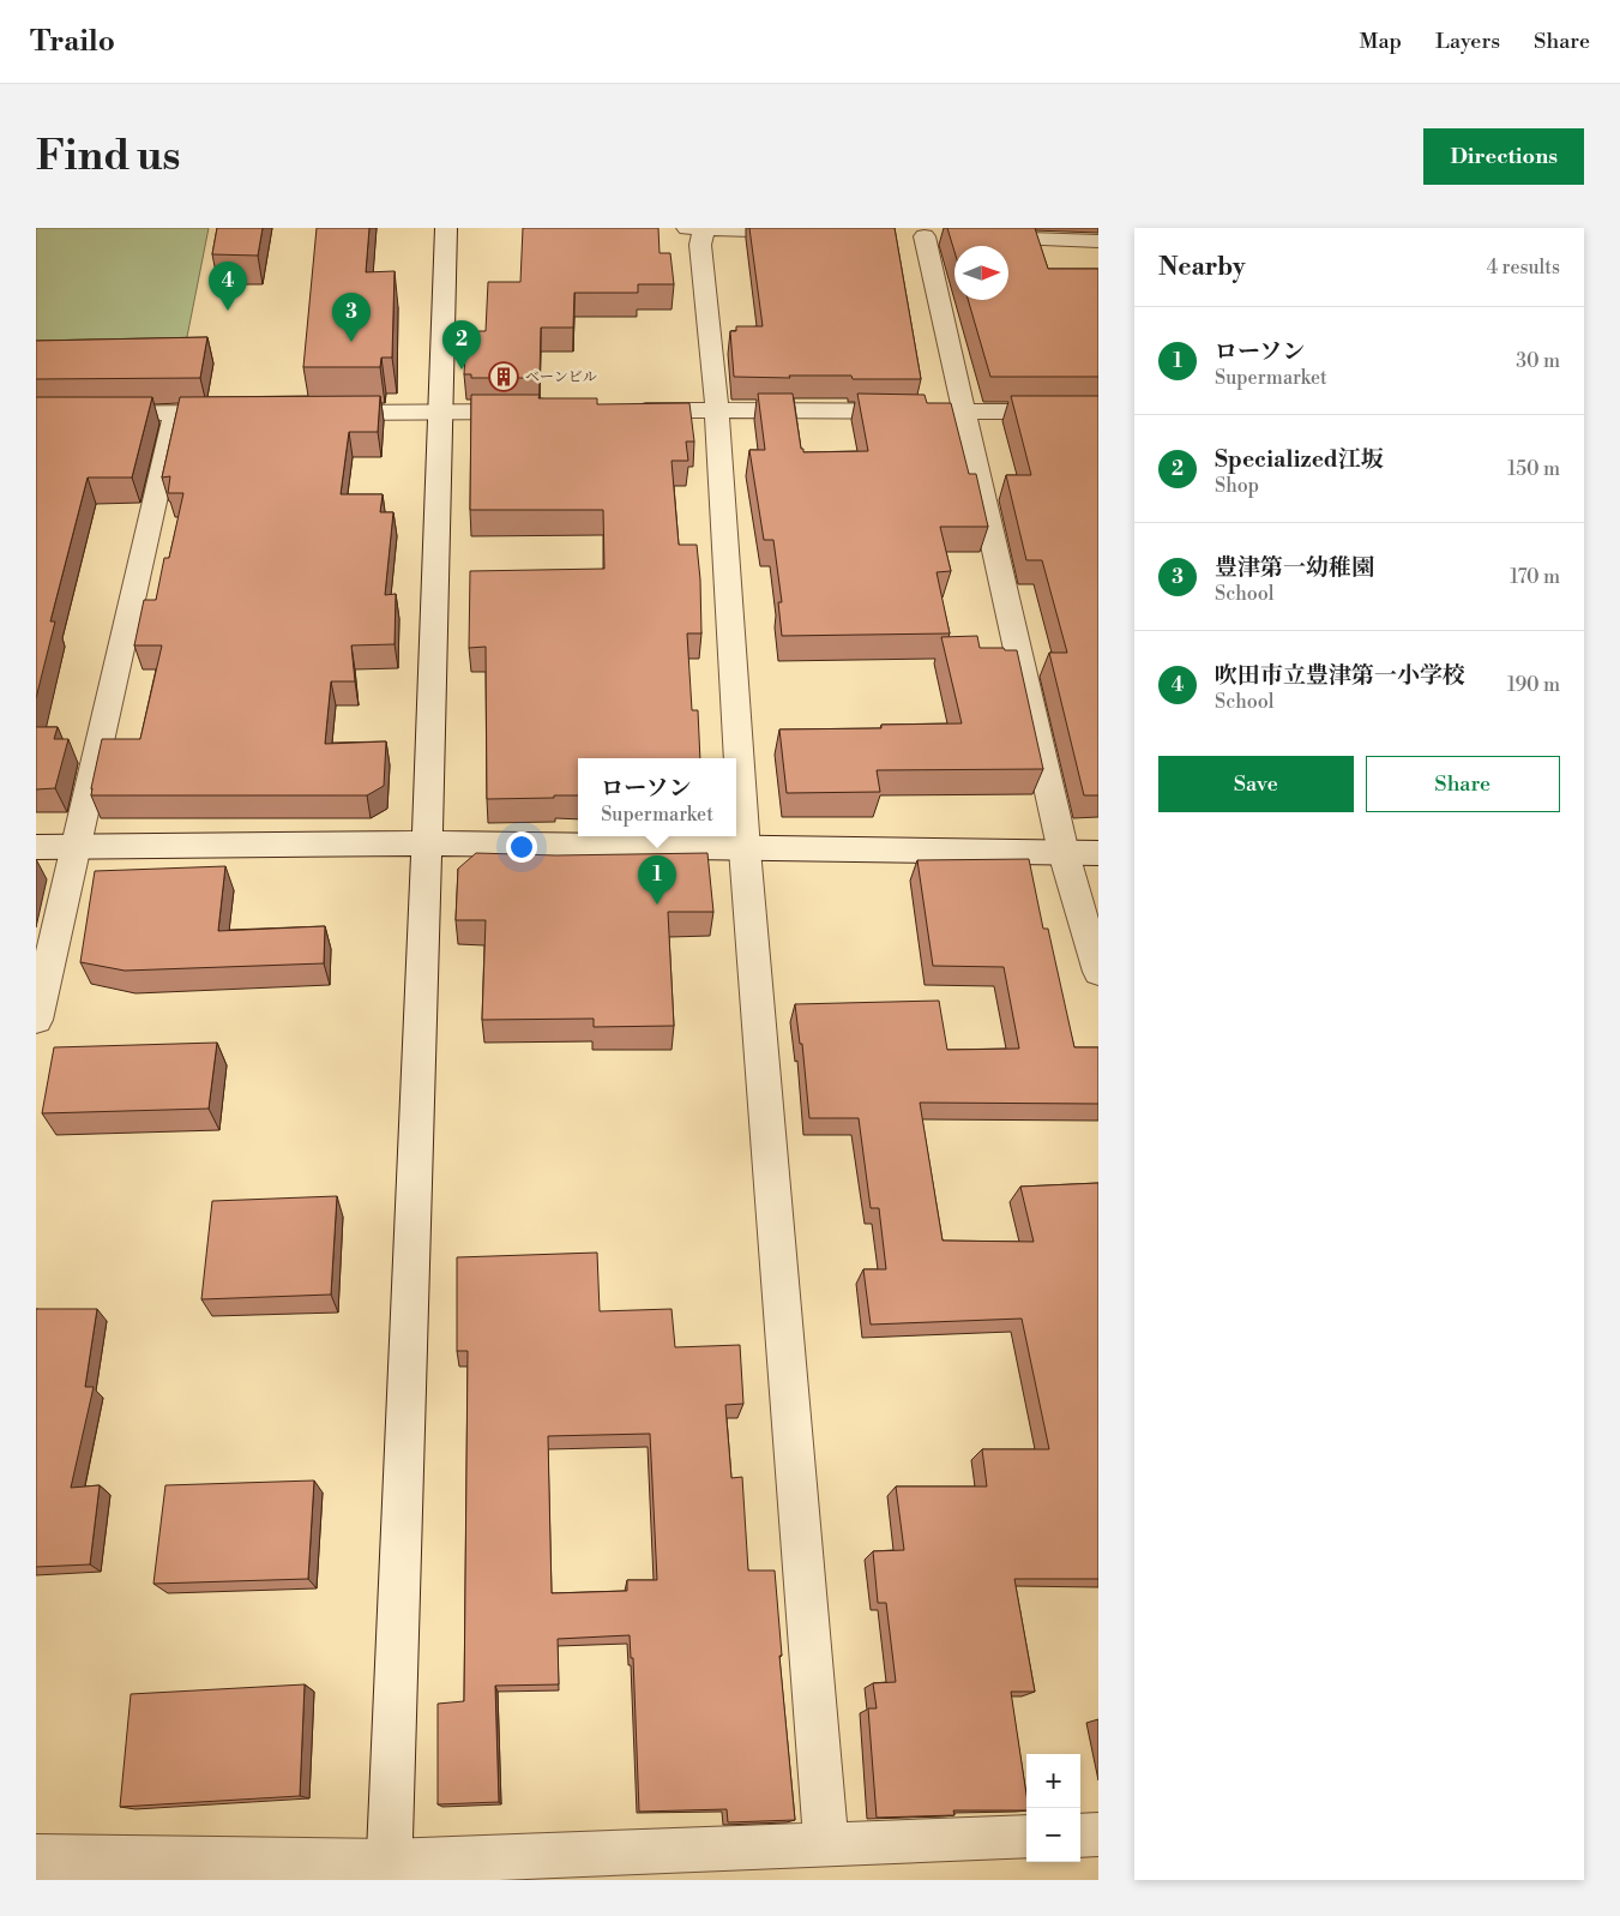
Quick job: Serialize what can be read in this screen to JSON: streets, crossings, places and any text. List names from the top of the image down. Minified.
{"places":{"building":["ベーンビル"]},"north":"right","page":{"header":"Trailo","nav":["Map","Layers","Share"],"buttons":["Directions",["Save","Share"]],"title":"Find us","heading":["Nearby","4 results"],"pins":["4","3","2","1"],"list":[{"mark":"1","name":"ローソン","note":"Supermarket","value":"30 m"},{"mark":"2","name":"Specialized江坂","note":"Shop","value":"150 m"},{"mark":"3","name":"豊津第一幼稚園","note":"School","value":"170 m"},{"mark":"4","name":"吹田市立豊津第一小学校","note":"School","value":"190 m"}],"popup":["ローソン","Supermarket"],"map_buttons":["+","−"]}}
